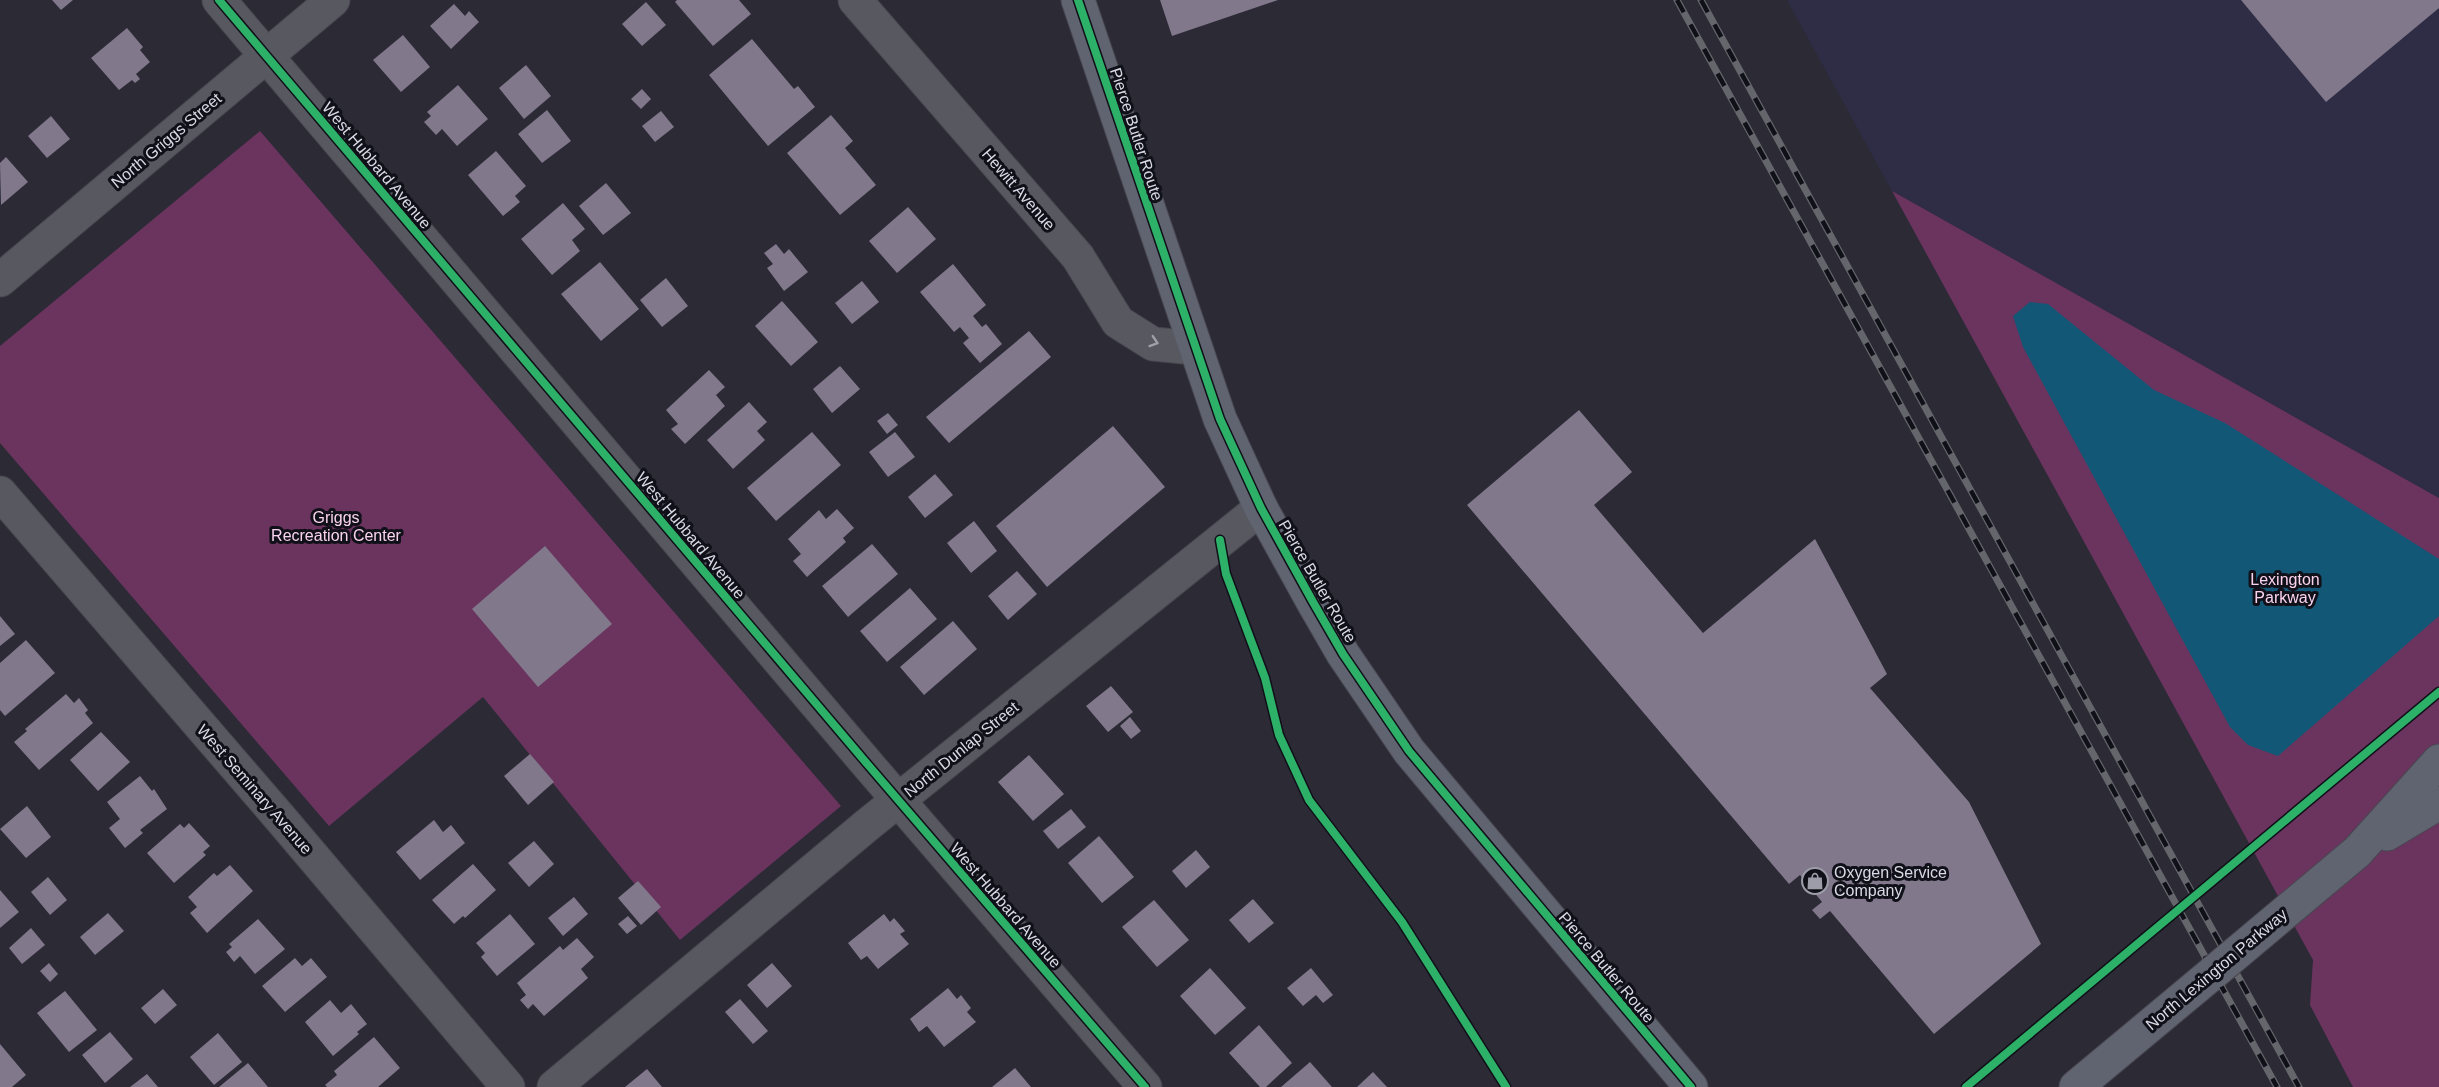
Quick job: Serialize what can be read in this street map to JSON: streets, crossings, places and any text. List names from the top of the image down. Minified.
{"streets":{"main road":["Pierce Butler Route","North Lexington Parkway"],"street":["North Griggs Street","West Hubbard Avenue","Hewitt Avenue","North Dunlap Street","West Seminary Avenue"]},"crossings":[["Pierce Butler Route","Hewitt Avenue"],["Pierce Butler Route","North Dunlap Street"],["North Griggs Street","West Hubbard Avenue"],["West Hubbard Avenue","North Dunlap Street"]],"one_way":["Hewitt Avenue"],"parks":["Griggs Recreation Center","Lexington Parkway"],"places":{"shop":["Oxygen Service Company"]}}
